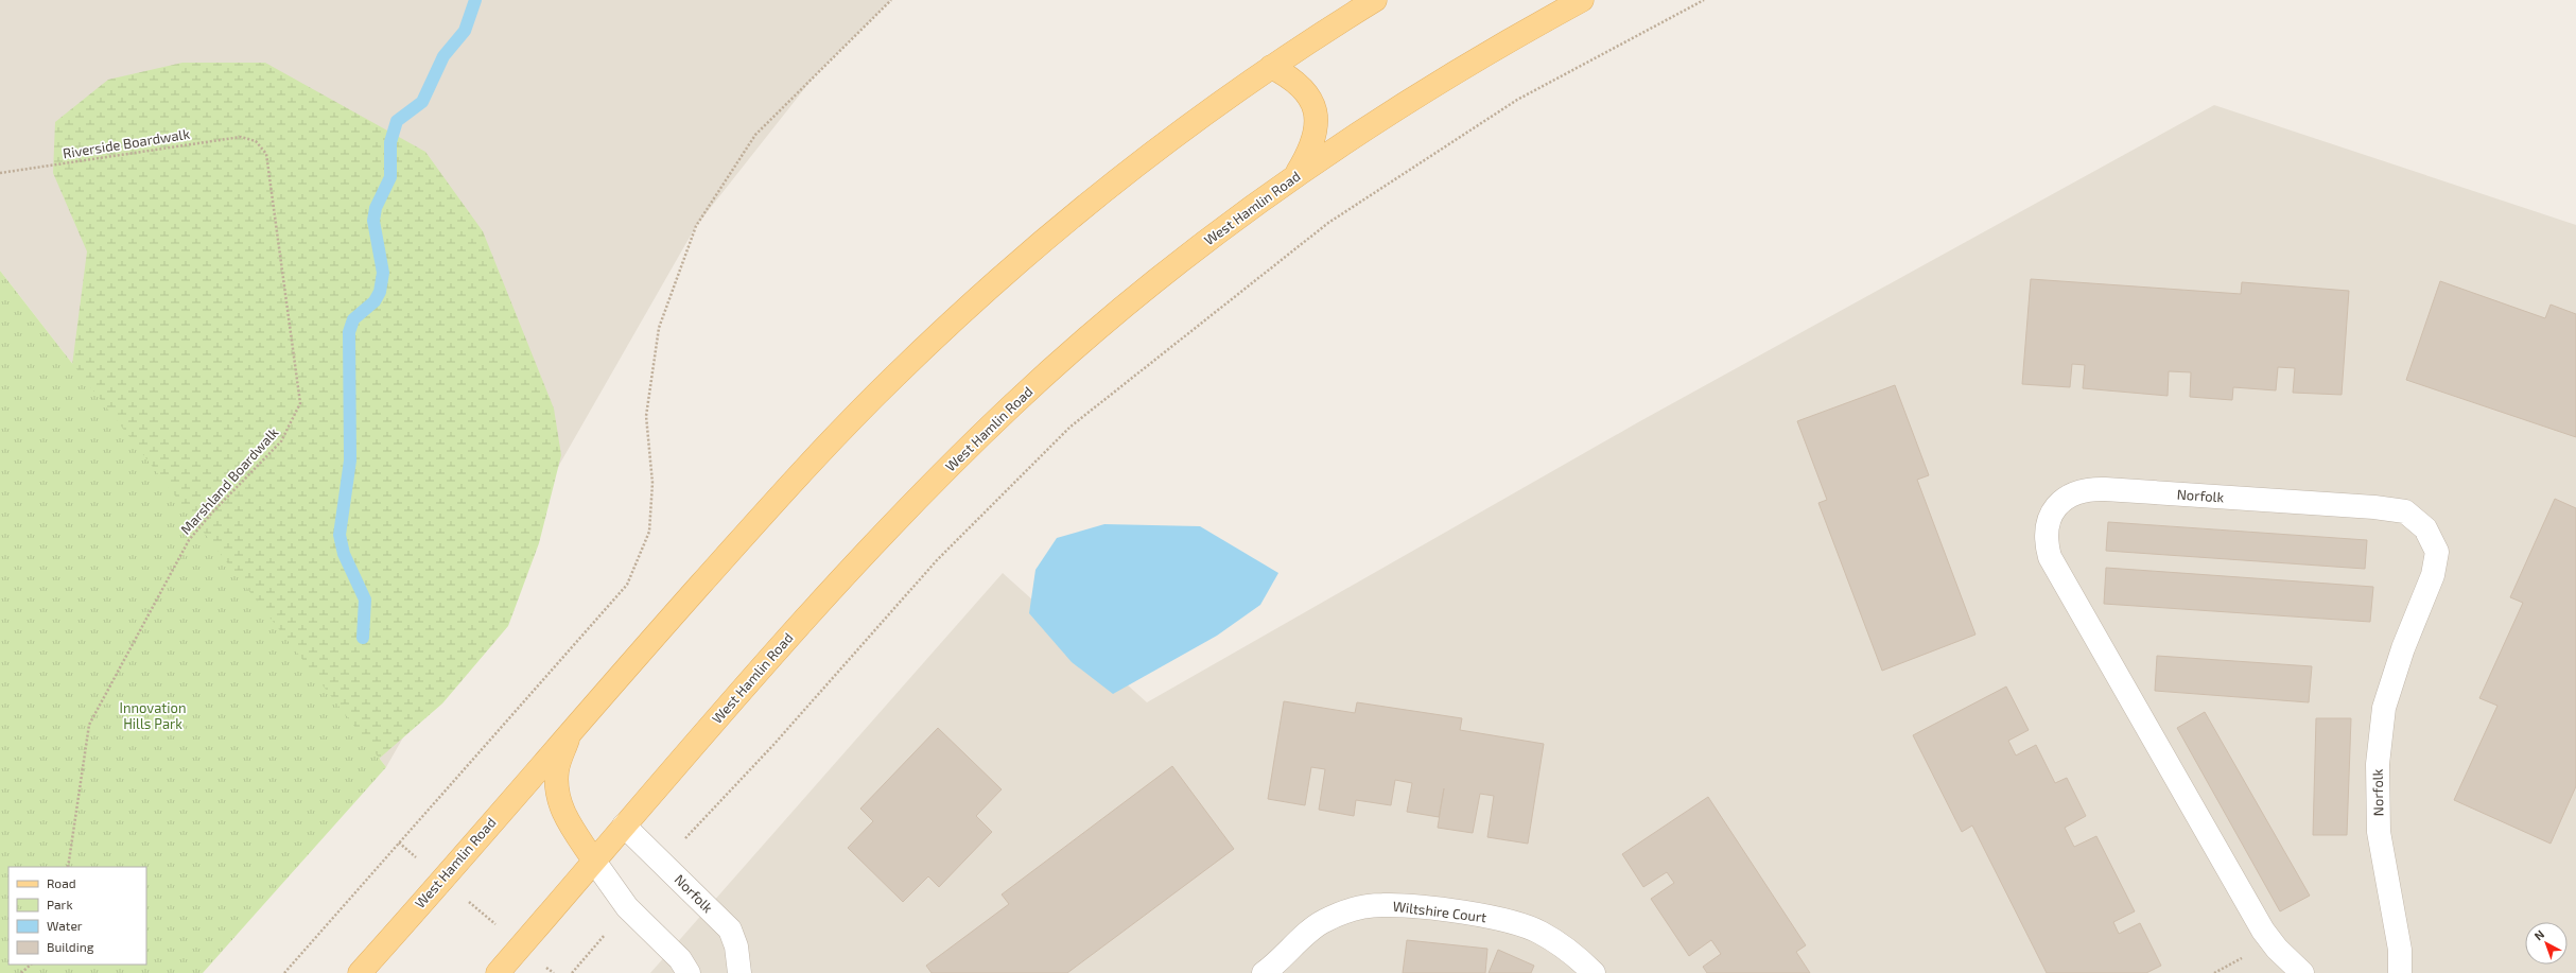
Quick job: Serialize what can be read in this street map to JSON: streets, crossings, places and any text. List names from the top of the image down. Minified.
{"streets":{"main road":["West Hamlin Road"],"street":["Norfolk","Wiltshire Court"],"path":["Riverside Boardwalk","Marshland Boardwalk"]},"crossings":[["Riverside Boardwalk","Marshland Boardwalk"],["West Hamlin Road","Norfolk"]],"parks":["Innovation Hills Park"],"legend":["Road","Park","Water","Building"],"north":"top left"}
